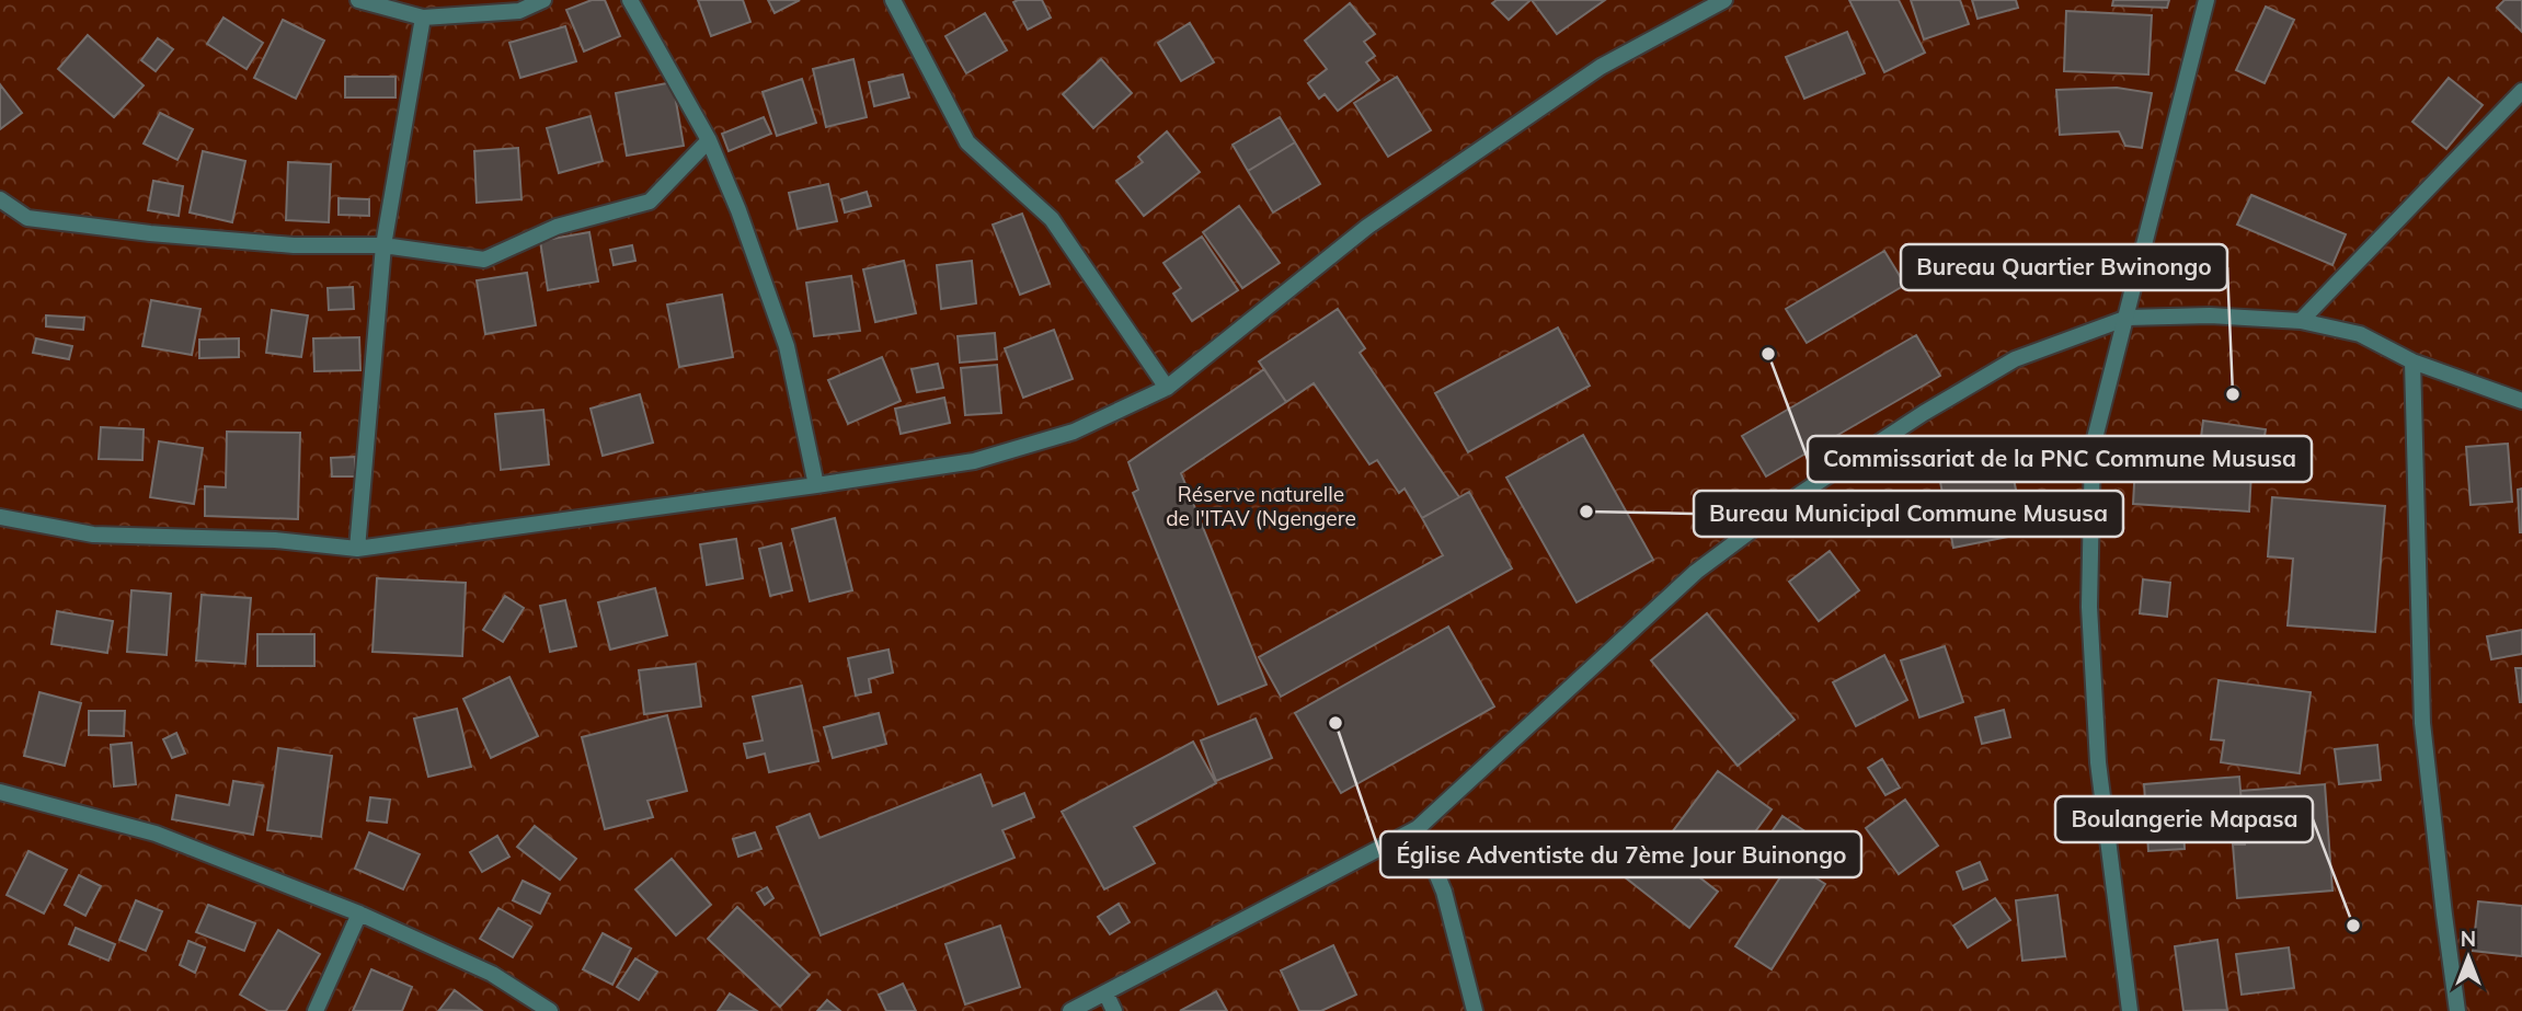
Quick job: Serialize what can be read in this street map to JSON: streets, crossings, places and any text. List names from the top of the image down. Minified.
{"parks":["Réserve naturelle de l'ITAV (Ngengere"],"places":["Commissariat de la PNC Commune Mususa","Bureau Quartier Bwinongo","Bureau Municipal Commune Mususa","Église Adventiste du 7ème Jour Buinongo","Boulangerie Mapasa"],"north":"top"}
